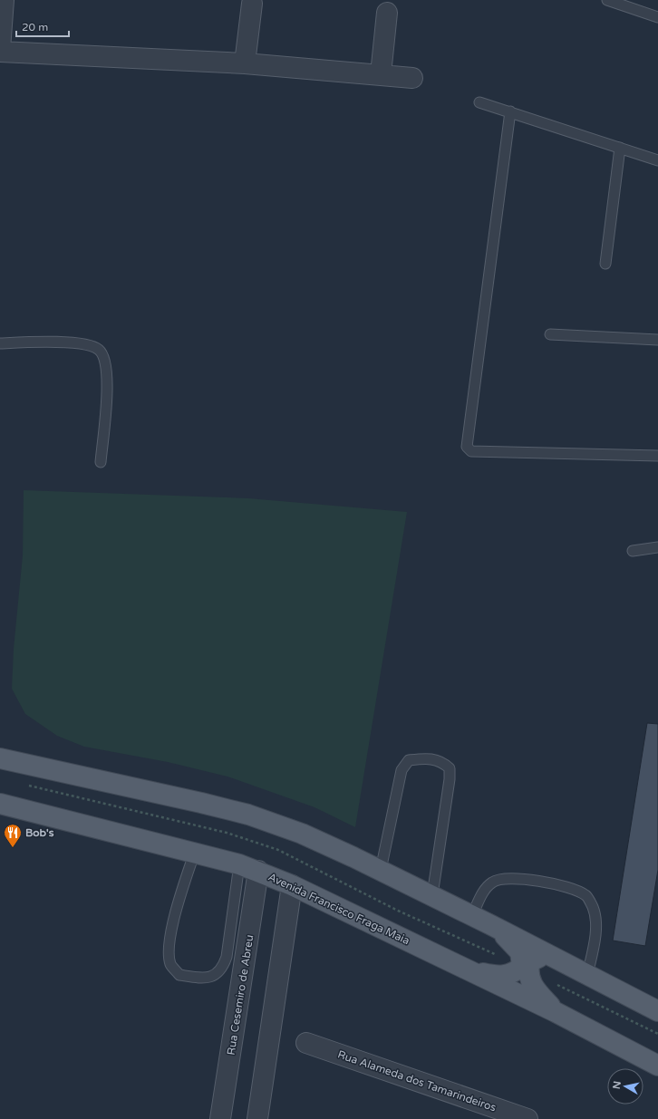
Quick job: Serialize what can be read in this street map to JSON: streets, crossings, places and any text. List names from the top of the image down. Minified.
{"streets":{"main road":["Avenida Francisco Fraga Maia"],"street":["Rua Cesemiro de Abreu","Rua Alameda dos Tamarindeiros"]},"crossings":[["Avenida Francisco Fraga Maia","Rua Cesemiro de Abreu"]],"places":{"restaurant":["Bob's"]},"scale_bar":"20 m","north":"left"}
